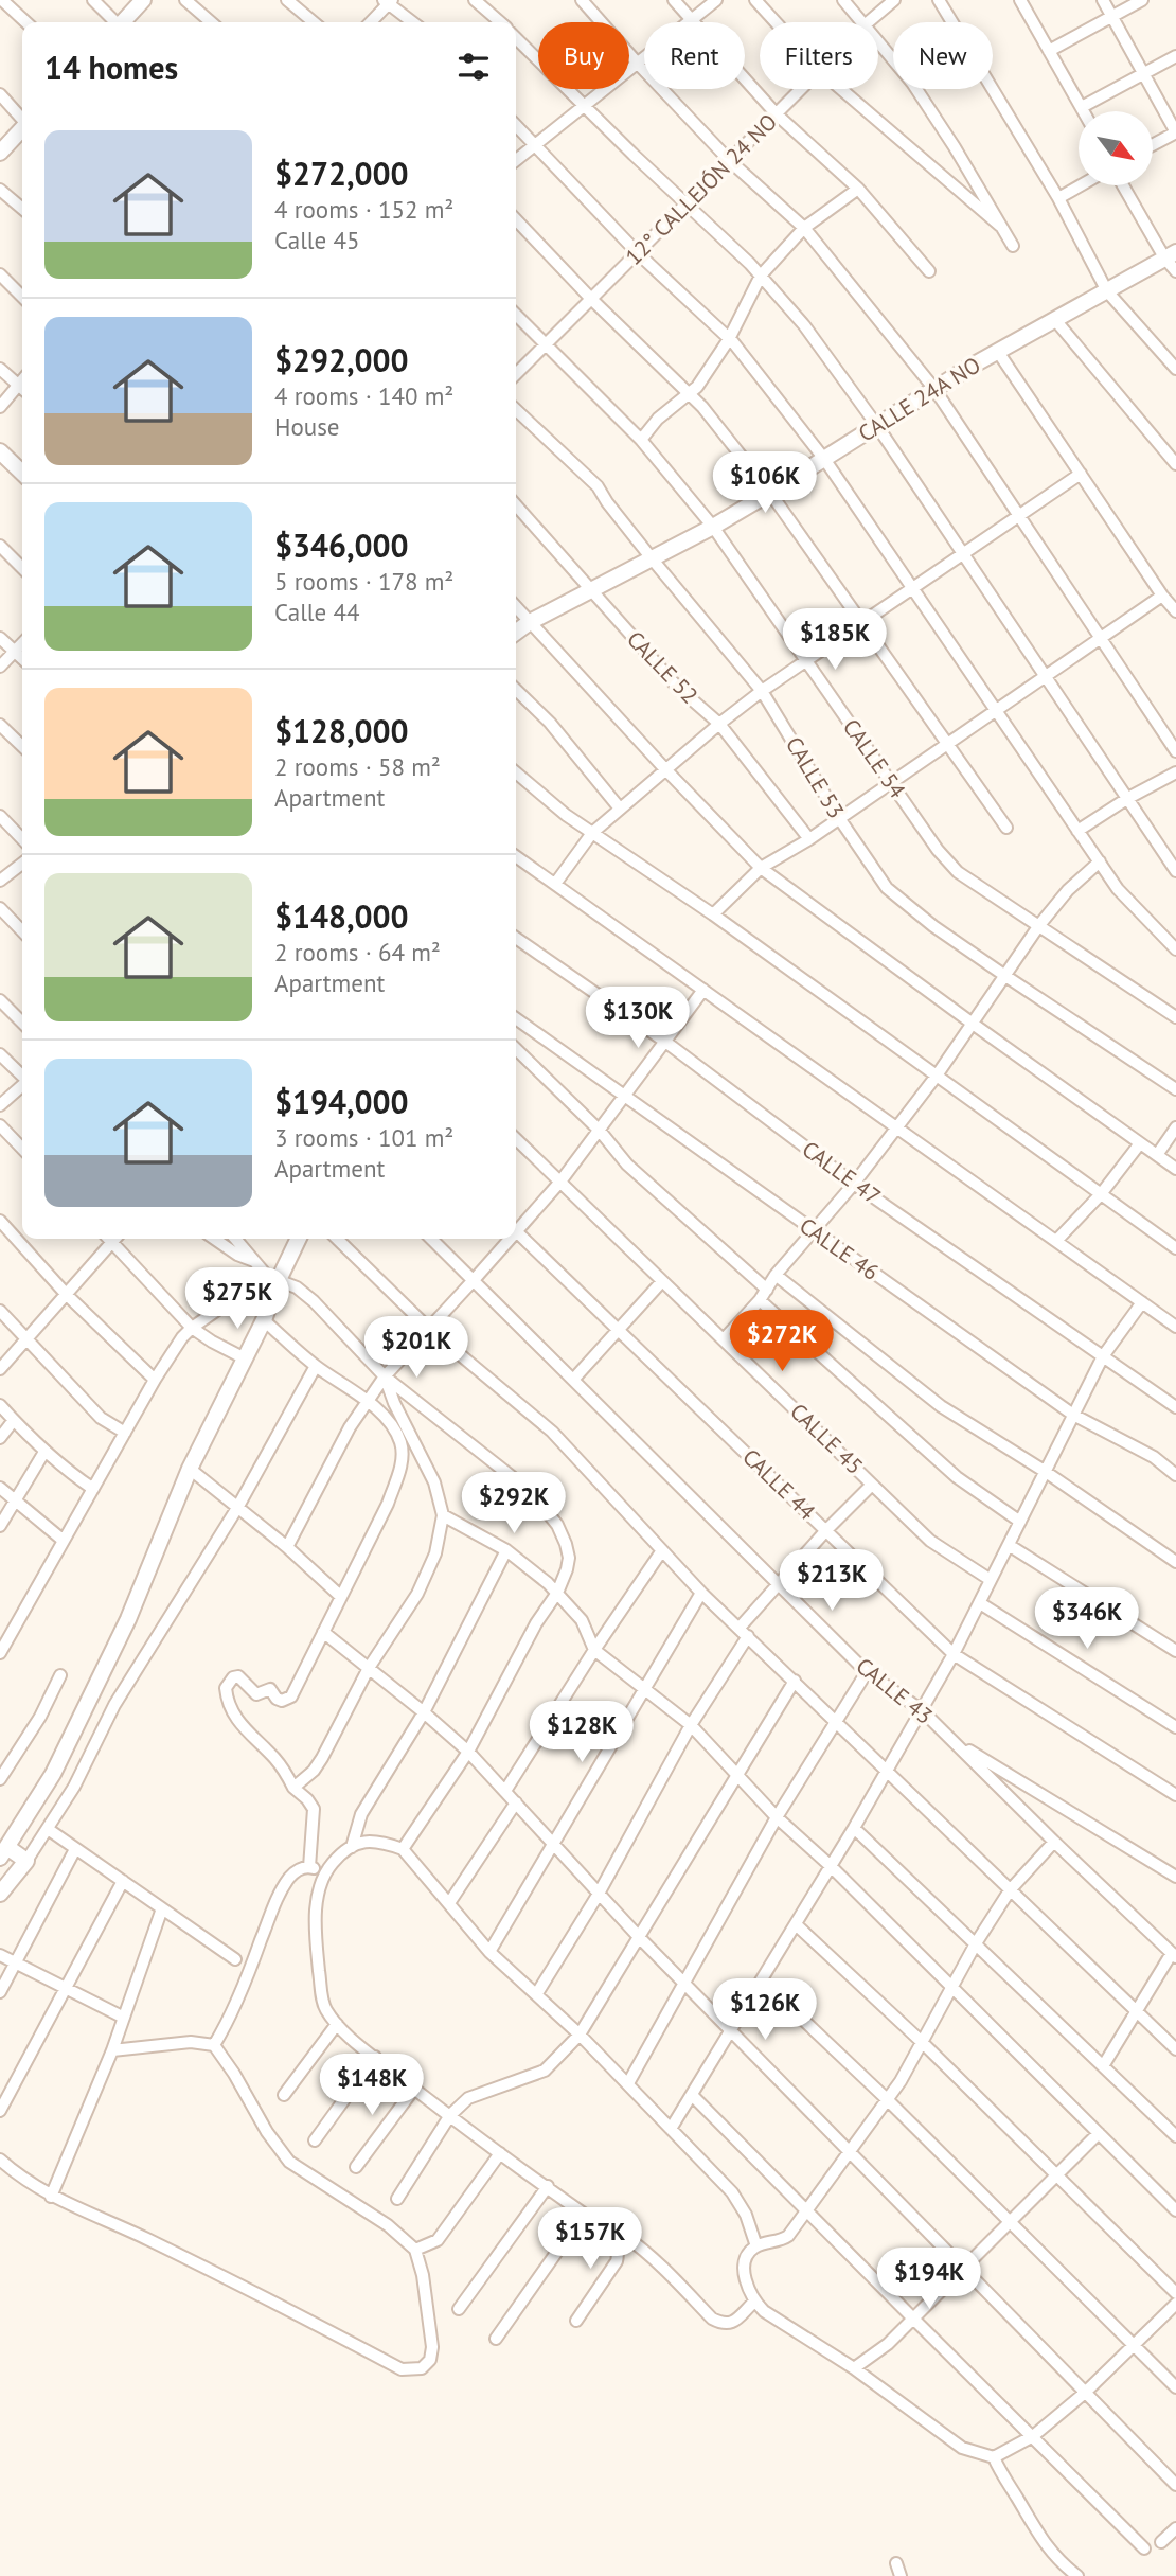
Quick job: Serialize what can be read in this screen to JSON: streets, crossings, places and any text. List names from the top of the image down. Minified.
{"streets":{"street":["12° CALLEJÓN 24 NO","CALLE 24A NO","CALLE 52","CALLE 54","CALLE 53","CALLE 47","CALLE 46","CALLE 45","CALLE 44","CALLE 43"]},"crossings":[["12° CALLEJÓN 24 NO","CALLE 54"],["CALLE 24A NO","CALLE 52"],["CALLE 24A NO","CALLE 54"],["CALLE 24A NO","CALLE 53"]],"north":"bottom right","page":{"chip":["Buy","Rent","Filters","New"],"heading":"14 homes","list":[{"name":"$272,000","note":"4 rooms · 152 m² · Calle 45"},{"name":"$292,000","note":"4 rooms · 140 m² · House"},{"name":"$346,000","note":"5 rooms · 178 m² · Calle 44"},{"name":"$128,000","note":"2 rooms · 58 m² · Apartment"},{"name":"$148,000","note":"2 rooms · 64 m² · Apartment"},{"name":"$194,000","note":"3 rooms · 101 m² · Apartment"}],"price":["$106K","$185K","$130K","$275K","$272K","$201K","$292K","$213K","$346K","$128K","$126K","$148K","$157K","$194K"]}}
